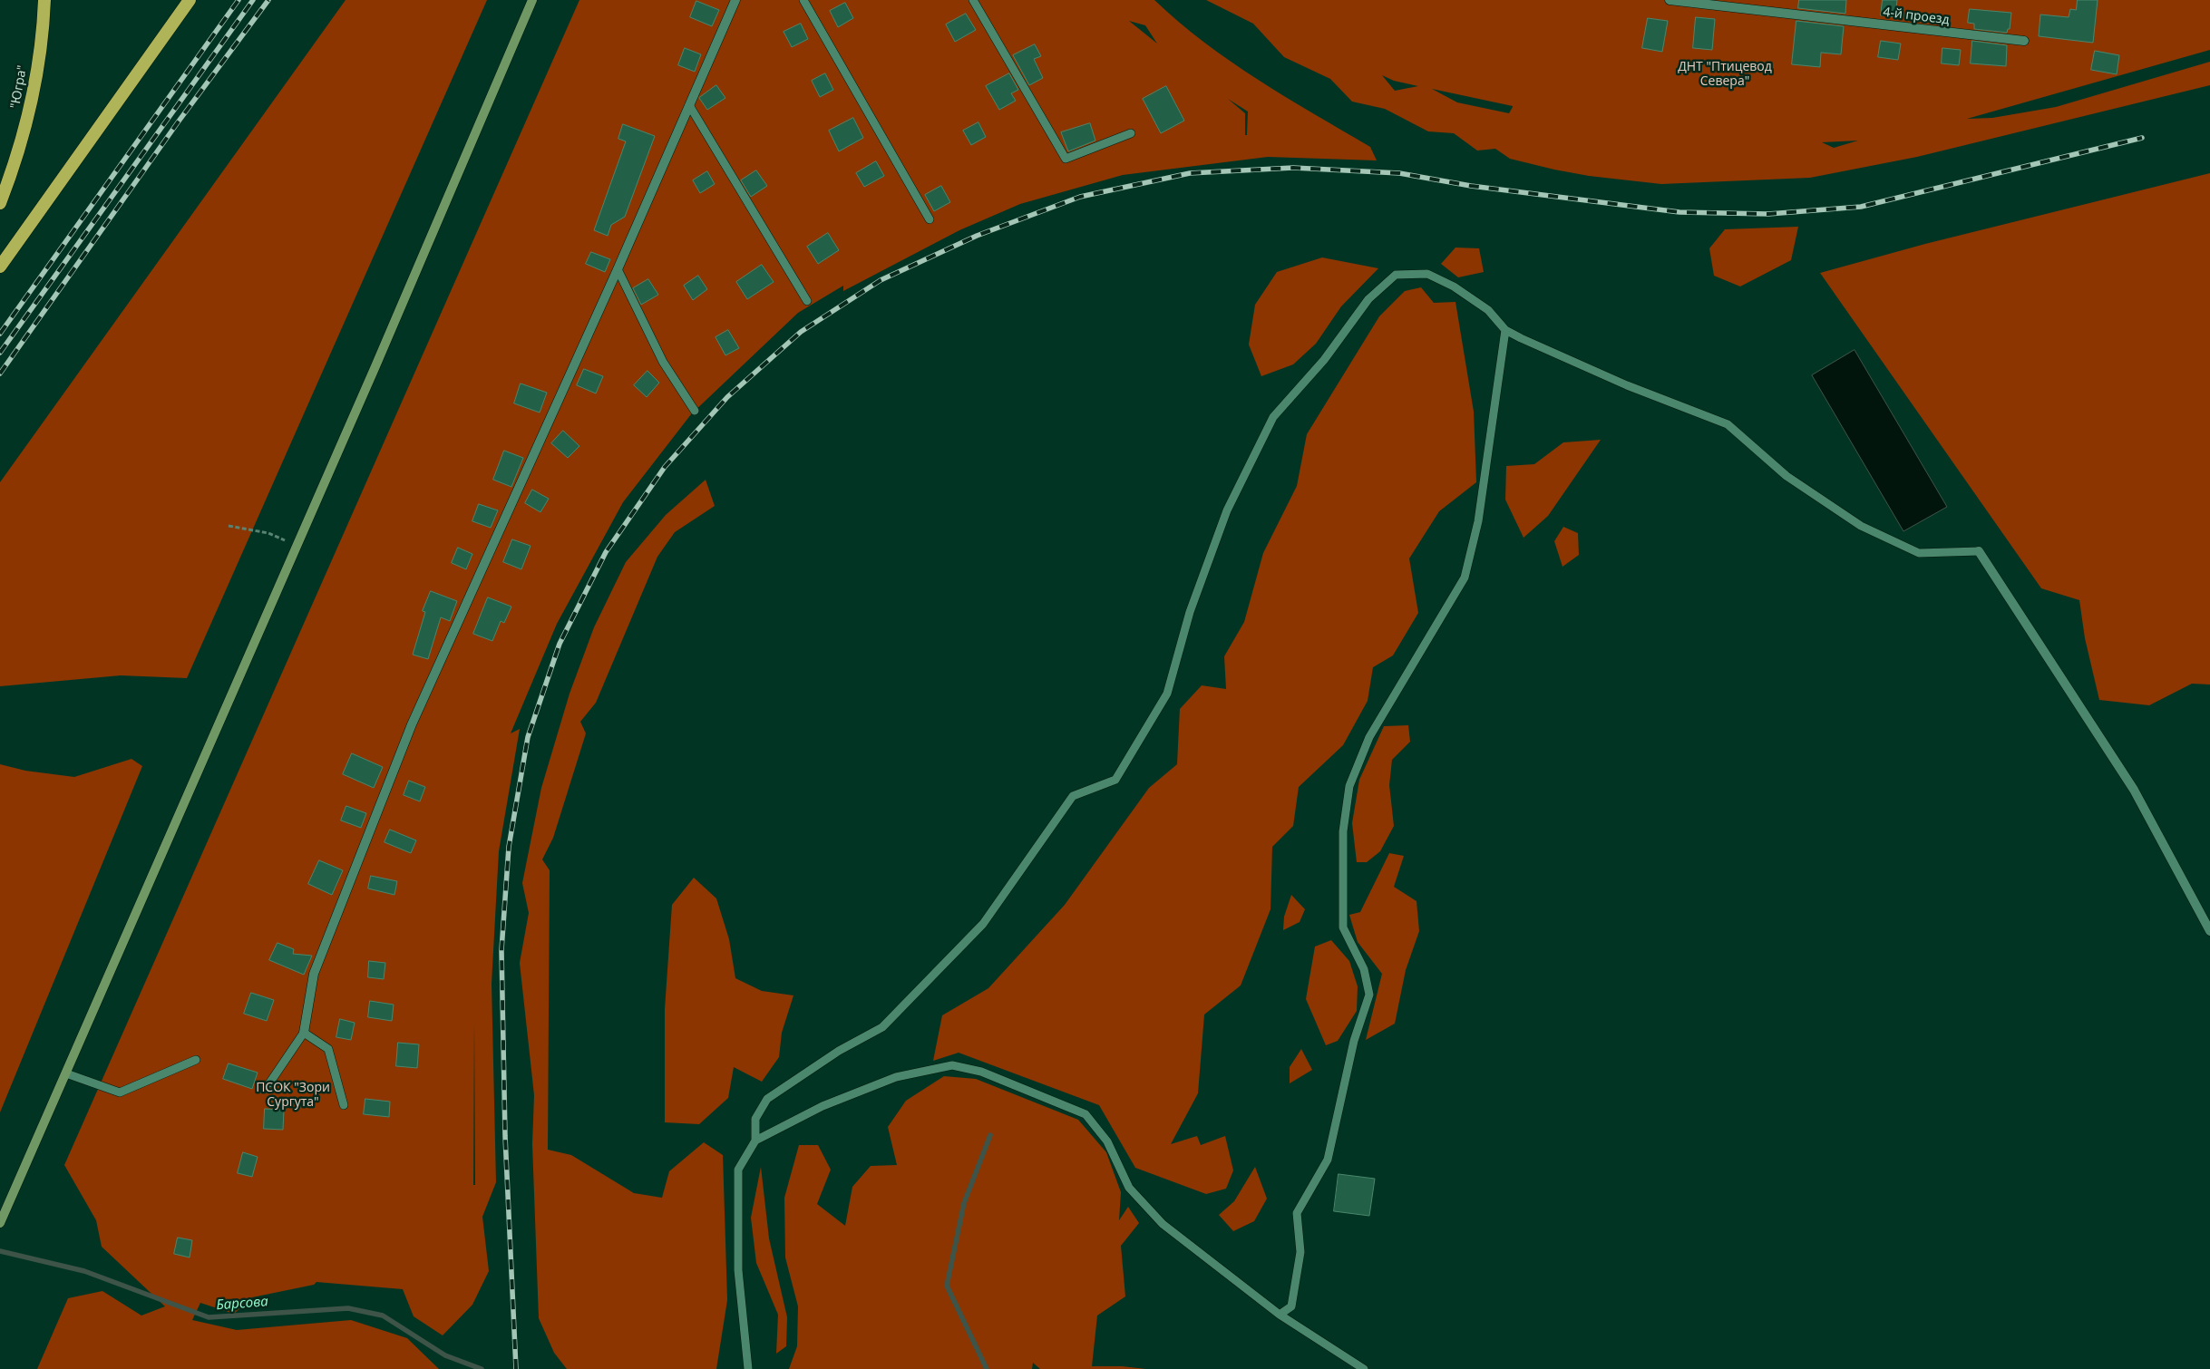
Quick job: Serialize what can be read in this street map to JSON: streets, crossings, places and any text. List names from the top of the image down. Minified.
{"streets":{"highway":["\"Югра\""],"street":["4-й проезд"]},"water":["Барсова"],"parks":["ДНТ \"Птицевод Севера\"","ПСОК \"Зори Сургута\""]}
